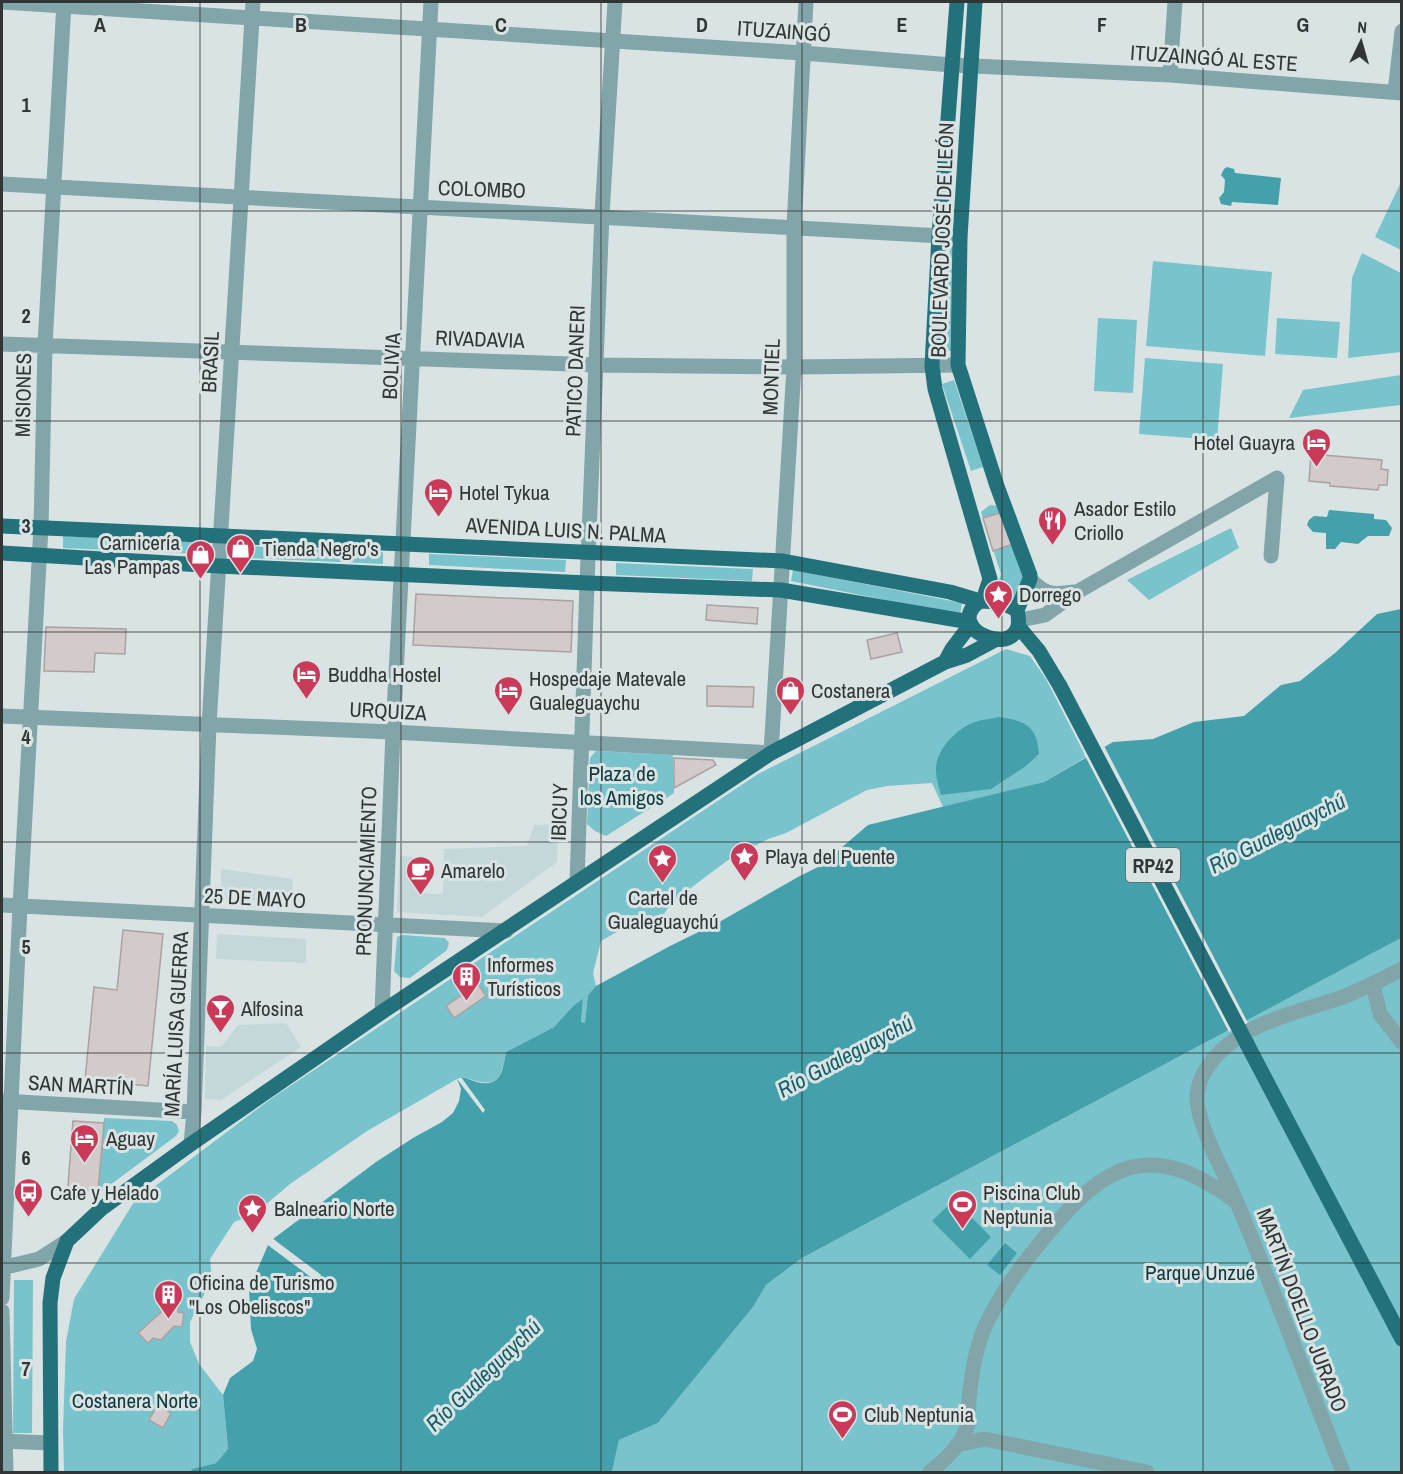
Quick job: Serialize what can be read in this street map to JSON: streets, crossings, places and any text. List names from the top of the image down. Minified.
{"streets":{"main road":["BOULEVARD JOSÉ DE LEÓN","AVENIDA LUIS N. PALMA","RP42"],"street":["ITUZAINGÓ","ITUZAINGÓ AL ESTE","COLOMBO","RIVADAVIA","BRASIL","BOLIVIA","PATICO DANERI","MONTIEL","MISIONES","URQUIZA","IBICUY","PRONUNCIAMIENTO","25 DE MAYO","MARÍA LUISA GUERRA","SAN MARTÍN","MARTÍN DOELLO JURADO"]},"crossings":[["ITUZAINGÓ","ITUZAINGÓ AL ESTE"],["ITUZAINGÓ","BOULEVARD JOSÉ DE LEÓN"],["ITUZAINGÓ","BRASIL"],["ITUZAINGÓ","BOLIVIA"],["ITUZAINGÓ","PATICO DANERI"],["ITUZAINGÓ","MONTIEL"],["ITUZAINGÓ","MISIONES"],["ITUZAINGÓ AL ESTE","BOULEVARD JOSÉ DE LEÓN"],["COLOMBO","BOULEVARD JOSÉ DE LEÓN"],["COLOMBO","BRASIL"],["COLOMBO","BOLIVIA"],["COLOMBO","PATICO DANERI"],["COLOMBO","MONTIEL"],["COLOMBO","MISIONES"],["BOULEVARD JOSÉ DE LEÓN","RIVADAVIA"],["BOULEVARD JOSÉ DE LEÓN","AVENIDA LUIS N. PALMA"],["BOULEVARD JOSÉ DE LEÓN","RP42"],["RIVADAVIA","BRASIL"],["RIVADAVIA","BOLIVIA"],["RIVADAVIA","PATICO DANERI"],["RIVADAVIA","MONTIEL"],["RIVADAVIA","MISIONES"],["BRASIL","AVENIDA LUIS N. PALMA"],["BRASIL","URQUIZA"],["BRASIL","MARÍA LUISA GUERRA"],["BOLIVIA","AVENIDA LUIS N. PALMA"],["BOLIVIA","URQUIZA"],["BOLIVIA","PRONUNCIAMIENTO"],["PATICO DANERI","AVENIDA LUIS N. PALMA"],["PATICO DANERI","URQUIZA"],["PATICO DANERI","IBICUY"],["MONTIEL","AVENIDA LUIS N. PALMA"],["MONTIEL","URQUIZA"],["MISIONES","AVENIDA LUIS N. PALMA"],["MISIONES","URQUIZA"],["MISIONES","25 DE MAYO"],["MISIONES","SAN MARTÍN"],["AVENIDA LUIS N. PALMA","RP42"],["URQUIZA","IBICUY"],["URQUIZA","PRONUNCIAMIENTO"],["URQUIZA","MARÍA LUISA GUERRA"],["PRONUNCIAMIENTO","25 DE MAYO"],["25 DE MAYO","MARÍA LUISA GUERRA"],["MARÍA LUISA GUERRA","SAN MARTÍN"]],"water":["Río Gualeguaychú"],"parks":["Plaza de los Amigos","Parque Unzué","Costanera Norte"],"places":{"hotel":["Hotel Guayra","Hotel Tykua","Buddha Hostel","Hospedaje Matevale Gualeguaychu","Aguay"],"restaurant":["Asador Estilo Criollo"],"shop":["Tienda Negro's","Carnicería Las Pampas","Costanera"],"place":["Dorrego","Playa del Puente","Cartel de Gualeguaychú","Balneario Norte"],"cafe":["Amarelo"],"building":["Informes Turísticos","Oficina de Turismo \"Los Obeliscos\""],"bar":["Alfosina"],"bus stop":["Cafe y Helado"],"sports":["Piscina Club Neptunia","Club Neptunia"]},"north":"top","grid":{"columns":["A","B","C","D","E","F","G"],"rows":["1","2","3","4","5","6","7"]}}
